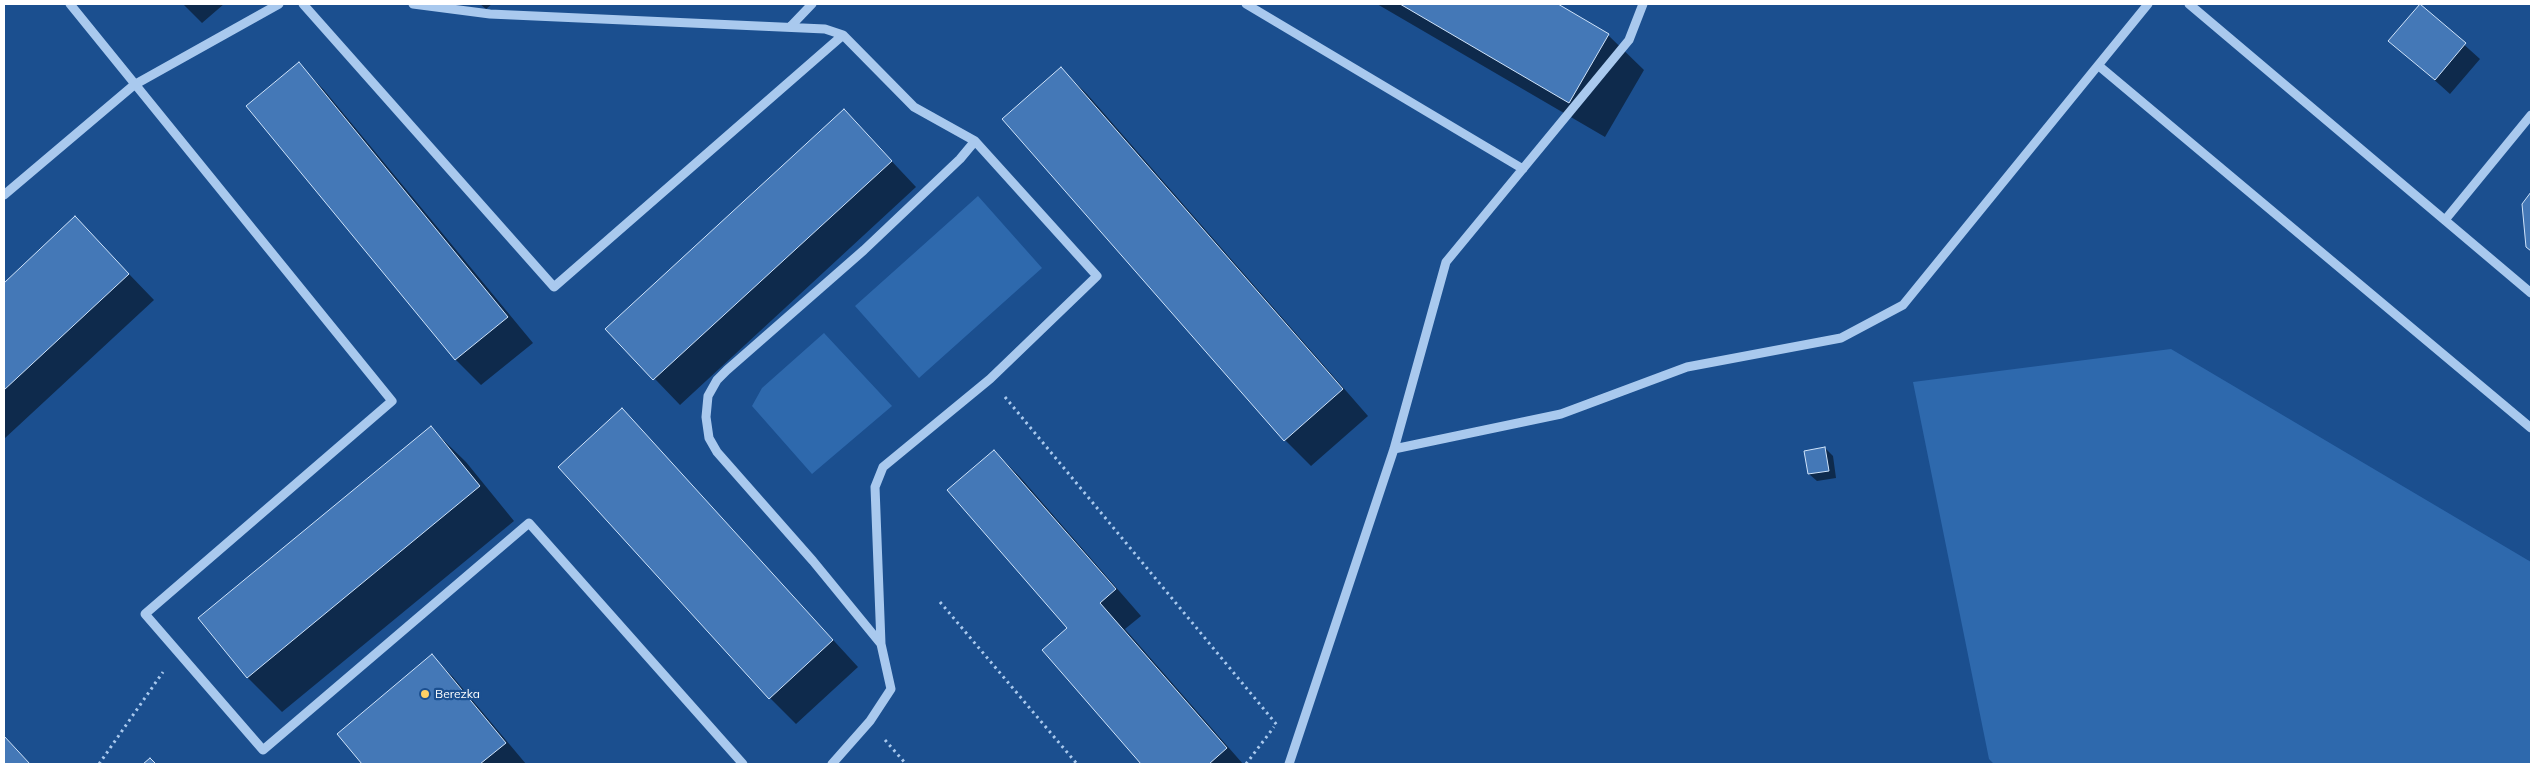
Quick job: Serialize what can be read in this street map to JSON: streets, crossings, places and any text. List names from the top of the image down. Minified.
{"places":["Berezka"]}
